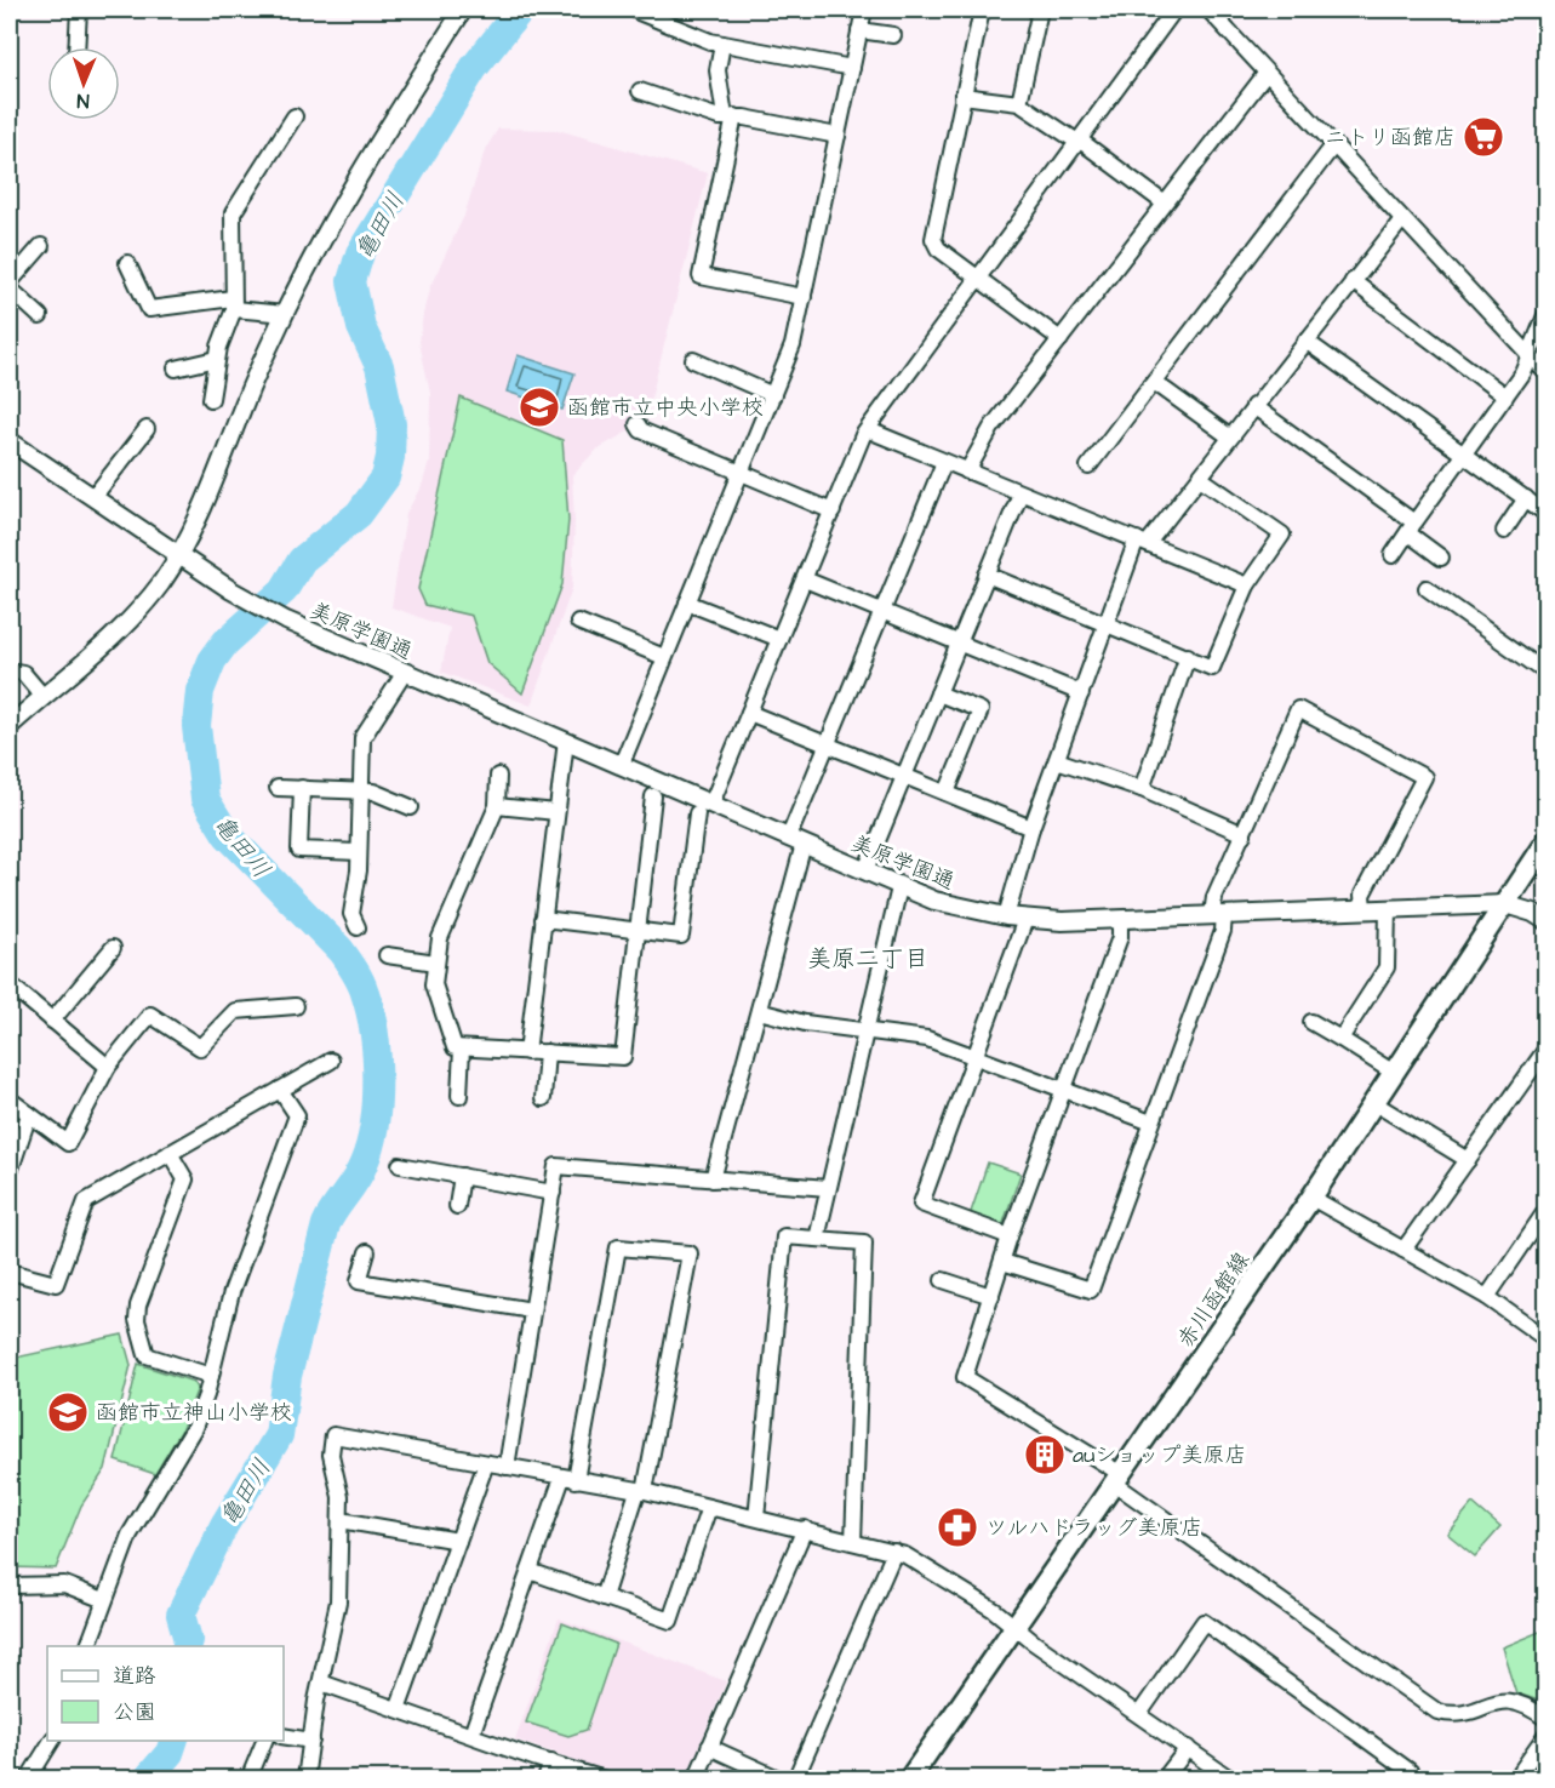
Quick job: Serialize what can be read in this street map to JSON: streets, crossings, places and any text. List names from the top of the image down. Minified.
{"streets":{"main road":["赤川函館線"],"street":["美原学園通"]},"crossings":[["美原学園通","赤川函館線"]],"districts":["美原二丁目"],"water":["亀田川"],"places":{"supermarket":["ニトリ函館店"],"school or university":["函館市立中央小学校","函館市立神山小学校"],"building":["auショップ美原店"],"pharmacy":["ツルハドラッグ美原店"]},"legend":["道路","公園"],"north":"bottom"}
